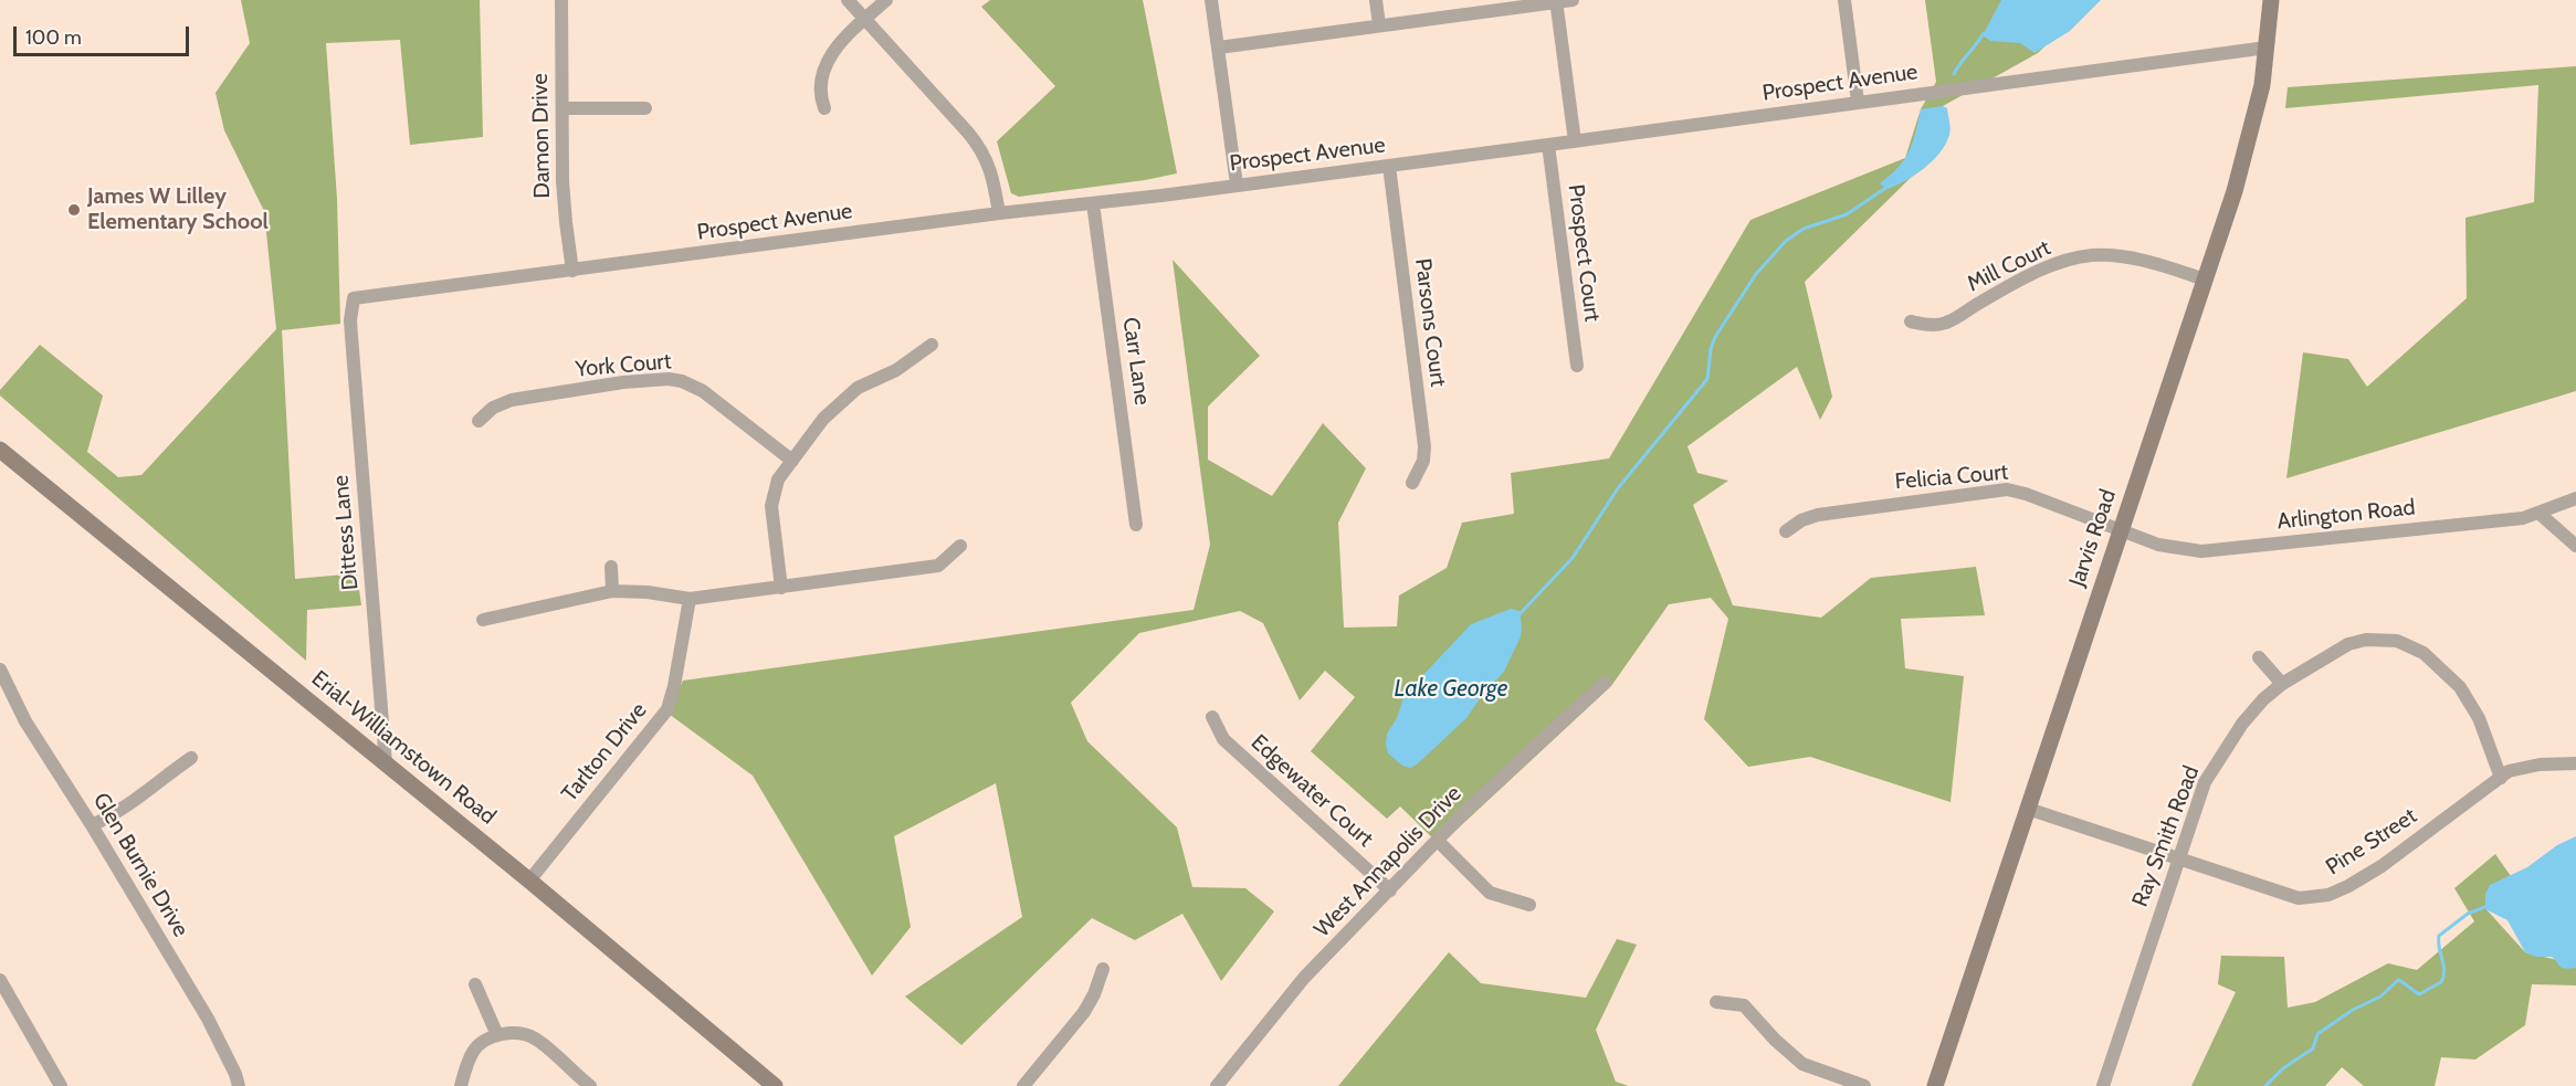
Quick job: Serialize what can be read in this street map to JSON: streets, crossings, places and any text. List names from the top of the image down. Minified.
{"streets":{"street":["Prospect Avenue","Damon Drive","Prospect Court","Mill Court","Parsons Court","Carr Lane","York Court","Felicia Court","Arlington Road","Dittess Lane","Jarvis Road","Erial-Williamstown Road","Tarlton Drive","Edgewater Court","Ray Smith Road","Pine Street","West Annapolis Drive","Glen Burnie Drive"]},"crossings":[["Prospect Avenue","Damon Drive"],["Prospect Avenue","Prospect Court"],["Prospect Avenue","Parsons Court"],["Prospect Avenue","Carr Lane"],["Prospect Avenue","Dittess Lane"],["Prospect Avenue","Jarvis Road"],["Mill Court","Jarvis Road"],["Felicia Court","Arlington Road"],["Felicia Court","Jarvis Road"],["Arlington Road","Jarvis Road"],["Dittess Lane","Erial-Williamstown Road"],["Jarvis Road","Pine Street"],["Erial-Williamstown Road","Tarlton Drive"],["Edgewater Court","West Annapolis Drive"],["Ray Smith Road","Pine Street"]],"water":["Lake George"],"places":["James W Lilley Elementary School"],"scale_bar":"100 m"}
